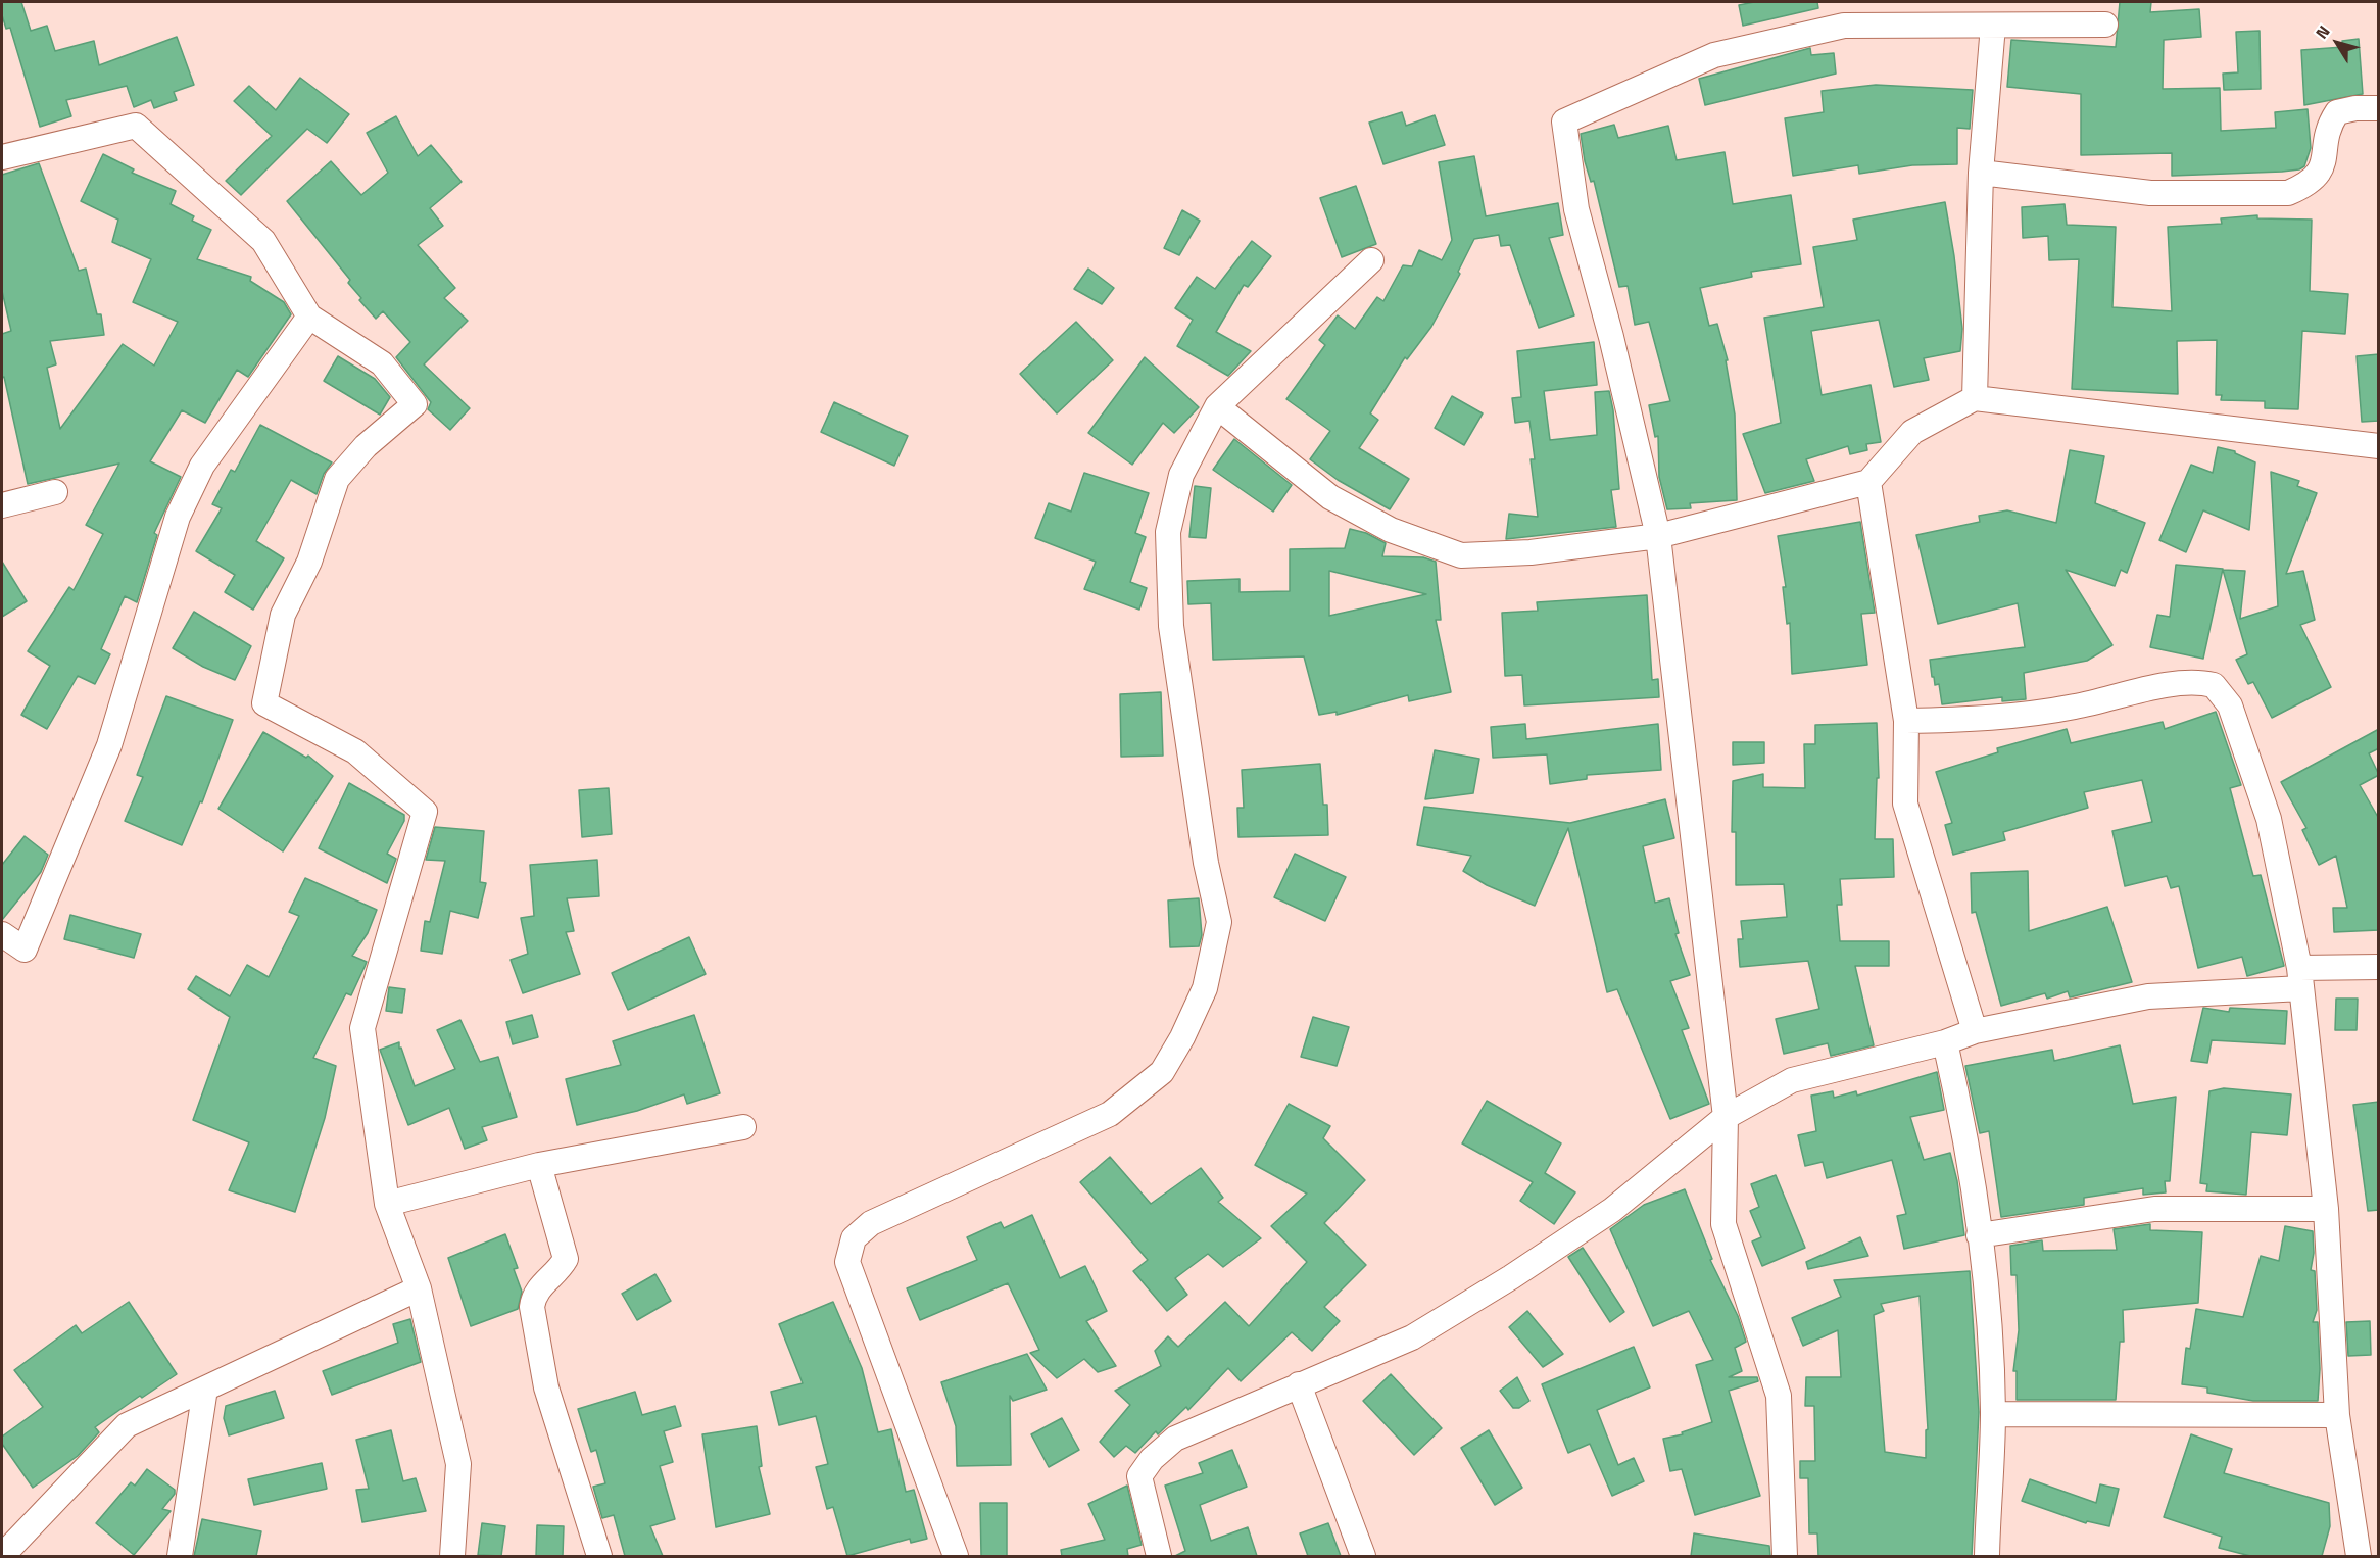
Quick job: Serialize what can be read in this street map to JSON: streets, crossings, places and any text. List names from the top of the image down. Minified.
{"north":"top left"}
